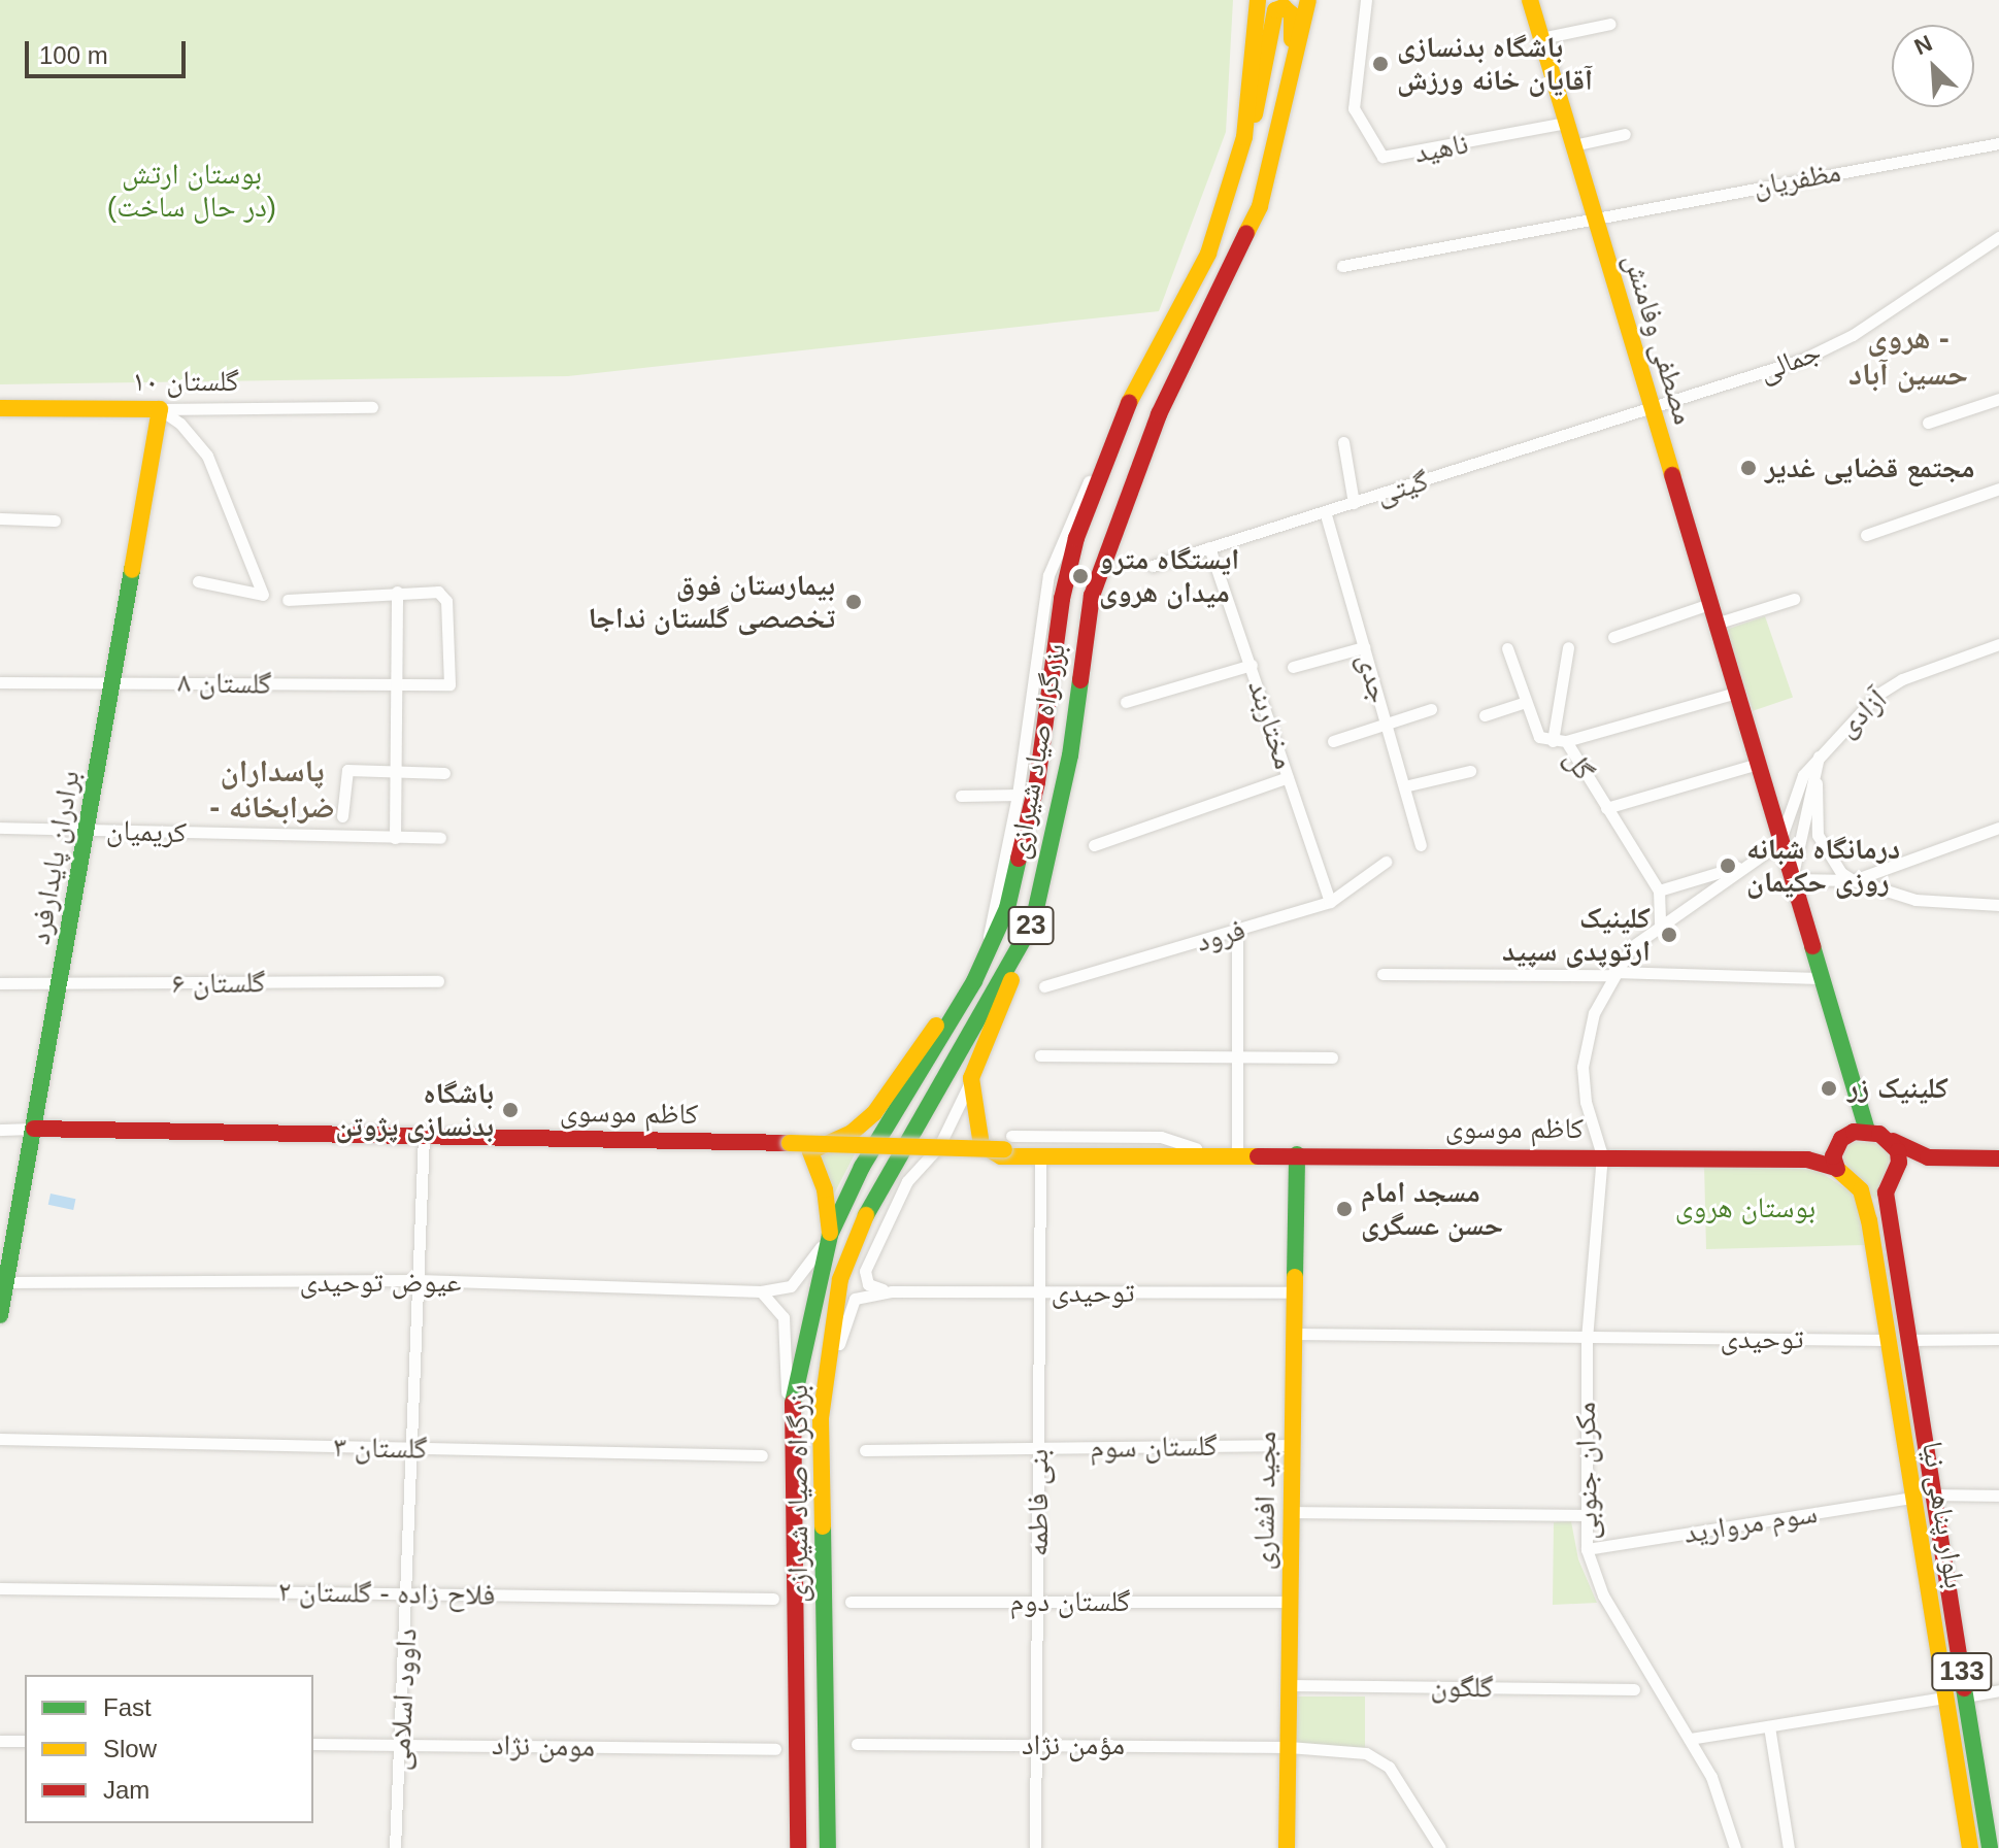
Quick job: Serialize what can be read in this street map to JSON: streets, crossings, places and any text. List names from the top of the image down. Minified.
{"streets":{"main road":["مصطفی وفامنش","گلستان ۱۰","بزرگراه صیاد شیرازی","برادران پایدارفرد","23","کاظم موسوی","مجید افشاری","بلوار پناهی نیا","133"],"street":["ناهید","مظفریان","جمالی","گیتی","جدی","گلستان ۸","آزادی","مختاربند","گل","کریمیان","فرود","گلستان ۶","عیوض توحیدی","توحیدی","گلستان سوم","گلستان ۳","مکران جنوبی","بنی فاطمه","سوم مروارید","فلاح زاده - گلستان ۲","گلستان دوم","گلگون","داوود اسلامی","مؤمن نژاد","مومن نژاد"]},"crossings":[["ناهید","مصطفی وفامنش"],["مظفریان","مصطفی وفامنش"],["مصطفی وفامنش","جمالی"],["مصطفی وفامنش","گیتی"],["مصطفی وفامنش","آزادی"],["جمالی","گیتی"],["گلستان ۱۰","برادران پایدارفرد"],["گیتی","جدی"],["گیتی","مختاربند"],["گلستان ۸","برادران پایدارفرد"],["مختاربند","فرود"],["بزرگراه صیاد شیرازی","توحیدی"],["کریمیان","برادران پایدارفرد"],["برادران پایدارفرد","گلستان ۶"],["برادران پایدارفرد","کاظم موسوی"],["برادران پایدارفرد","عیوض توحیدی"],["کاظم موسوی","مکران جنوبی"],["کاظم موسوی","مجید افشاری"],["کاظم موسوی","بنی فاطمه"],["کاظم موسوی","بلوار پناهی نیا"],["کاظم موسوی","داوود اسلامی"],["عیوض توحیدی","داوود اسلامی"],["توحیدی","مکران جنوبی"],["توحیدی","مجید افشاری"],["توحیدی","بنی فاطمه"],["توحیدی","بلوار پناهی نیا"],["گلستان سوم","مجید افشاری"],["گلستان سوم","بنی فاطمه"],["گلستان ۳","داوود اسلامی"],["مکران جنوبی","سوم مروارید"],["مجید افشاری","گلستان دوم"],["مجید افشاری","گلگون"],["مجید افشاری","مؤمن نژاد"],["بنی فاطمه","گلستان دوم"],["بنی فاطمه","مؤمن نژاد"],["بلوار پناهی نیا","سوم مروارید"],["فلاح زاده - گلستان ۲","داوود اسلامی"],["داوود اسلامی","مومن نژاد"]],"districts":["هروی - حسین آباد","پاسداران - ضرابخانه"],"parks":["بوستان ارتش (در حال ساخت)","بوستان هروی"],"places":["باشگاه بدنسازی آقایان خانه ورزش","مجتمع قضایی غدیر","ایستگاه مترو میدان هروی","بیمارستان فوق تخصصی گلستان نداجا","درمانگاه شبانه روزی حکیمان","کلینیک ارتوپدی سپید","کلینیک زر","باشگاه بدنسازی پژوتن","مسجد امام حسن عسگری"],"legend":["Fast","Slow","Jam"],"scale_bar":"100 m","north":"top left"}
